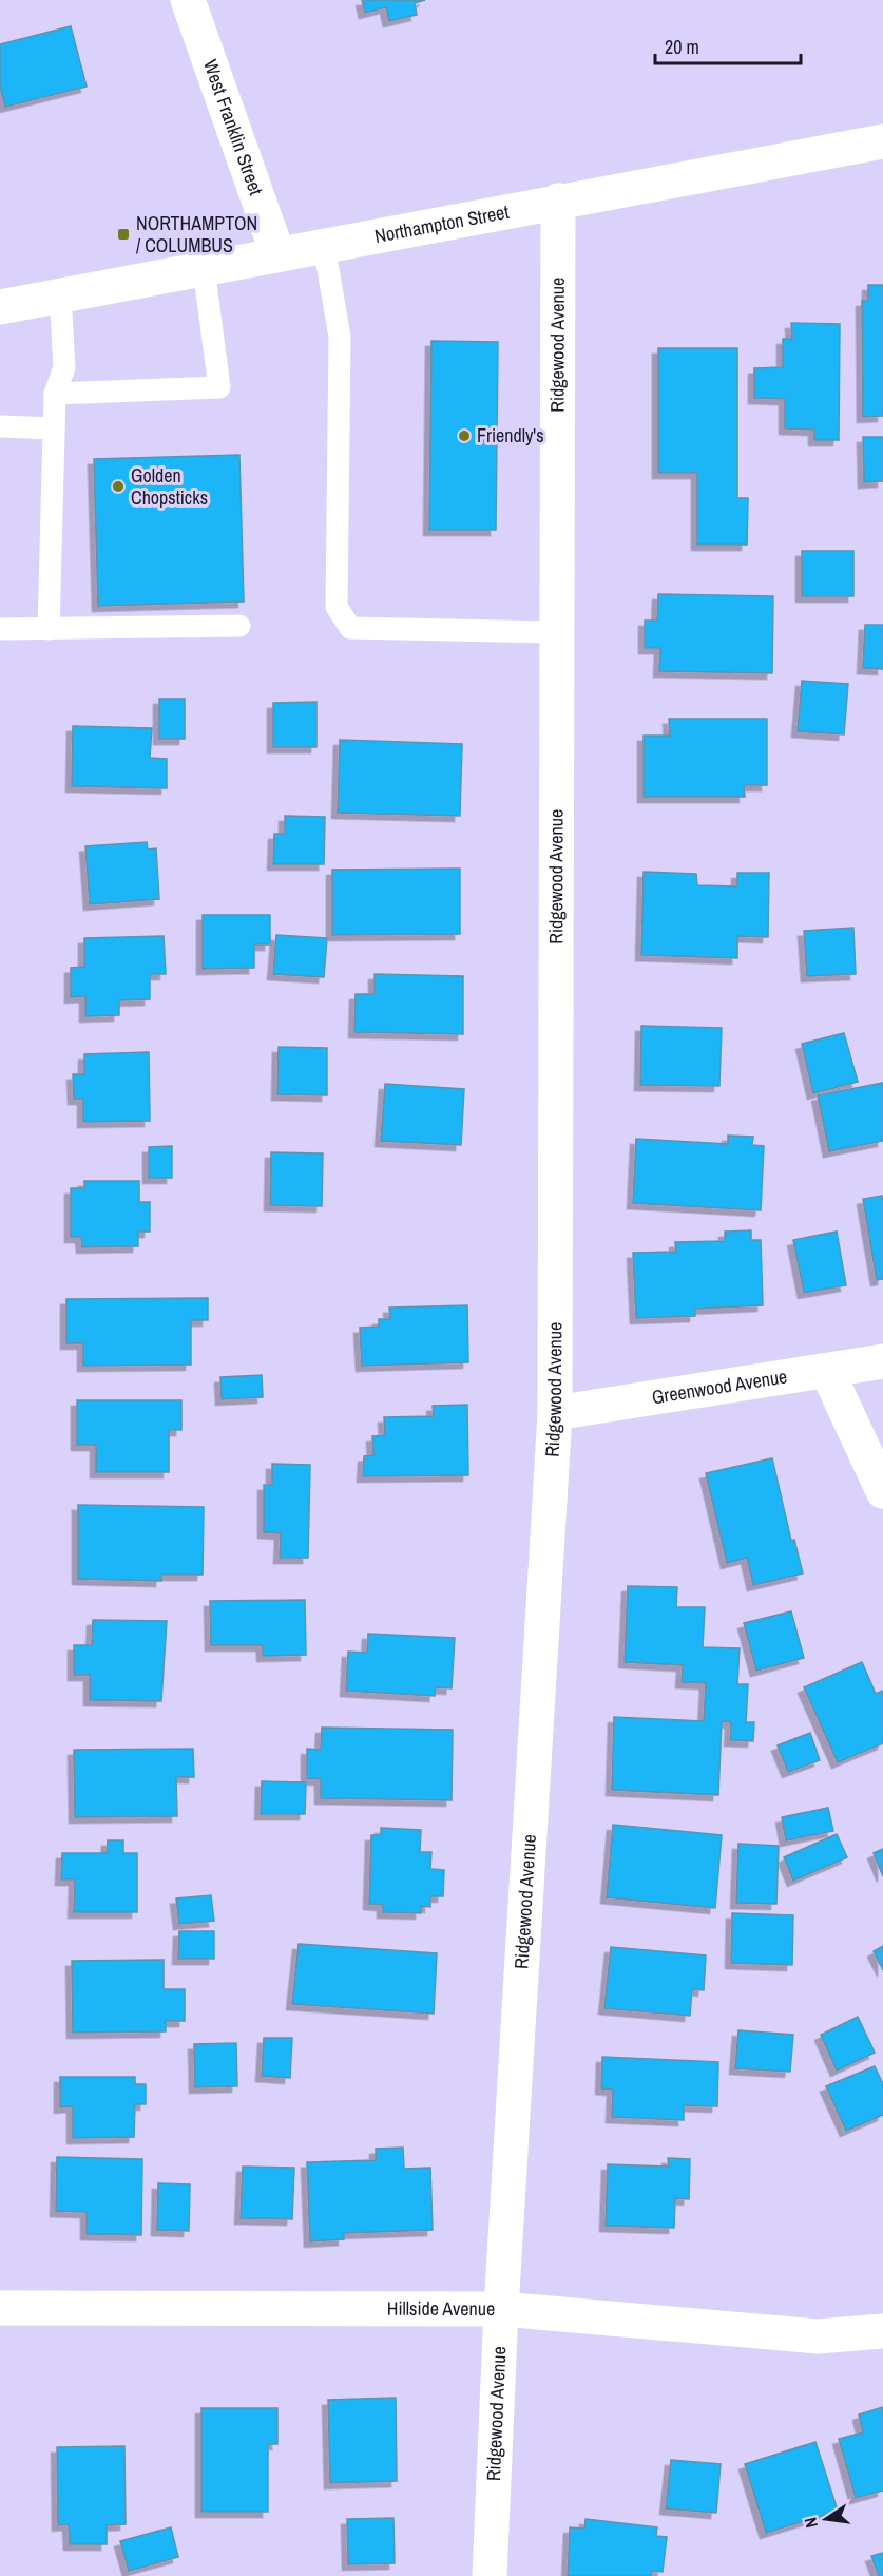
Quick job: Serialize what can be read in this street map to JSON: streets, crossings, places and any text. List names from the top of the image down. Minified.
{"streets":{"street":["West Franklin Street","Northampton Street","Ridgewood Avenue","Greenwood Avenue","Hillside Avenue"]},"crossings":[["West Franklin Street","Northampton Street"],["Northampton Street","Ridgewood Avenue"],["Ridgewood Avenue","Greenwood Avenue"],["Ridgewood Avenue","Hillside Avenue"]],"places":{"transit":["NORTHAMPTON / COLUMBUS"],"other":["Friendly's","Golden Chopsticks"]},"scale_bar":"20 m","north":"left"}
